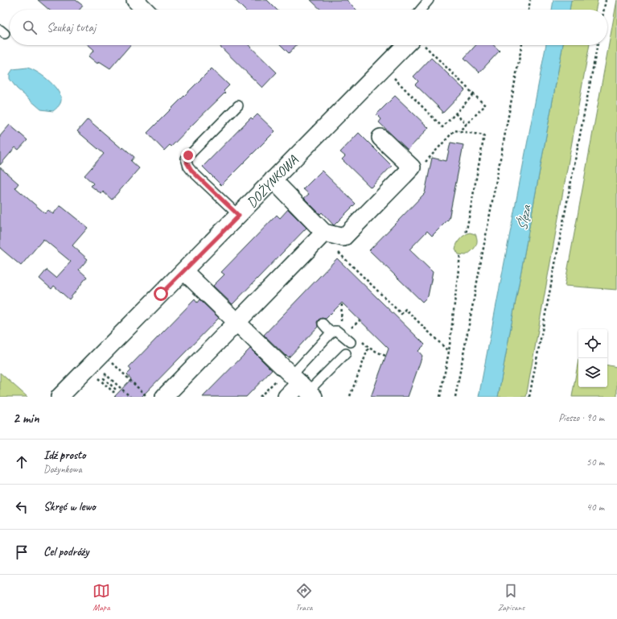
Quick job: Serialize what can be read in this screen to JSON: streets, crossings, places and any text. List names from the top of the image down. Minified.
{"streets":{"street":["DOŻYNKOWA"]},"water":["Ślęza"],"page":{"search":"Szukaj tutaj","heading":["2 min","Pieszo · 90 m"],"list":[["Idź prosto","Dożynkowa","50 m"],["Skręć w lewo","40 m"],"Cel podróży"],"nav":["Mapa","Trasa","Zapisane"]}}
